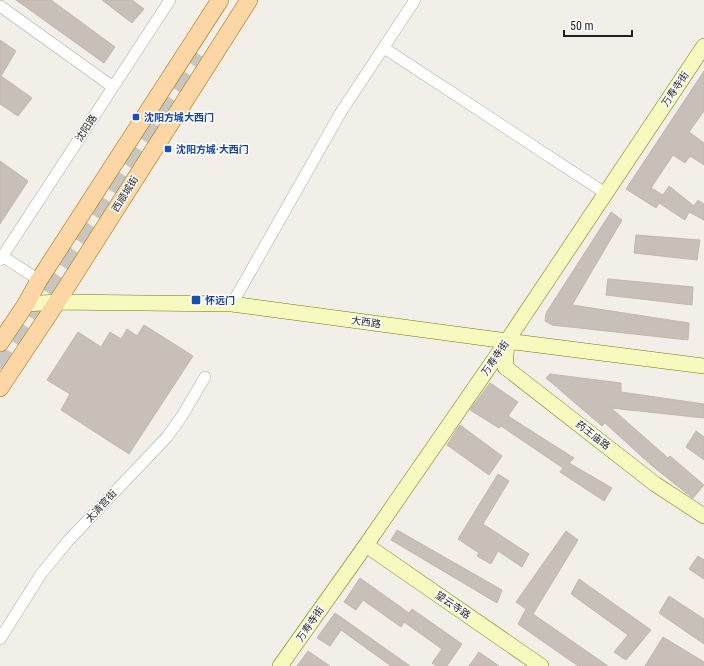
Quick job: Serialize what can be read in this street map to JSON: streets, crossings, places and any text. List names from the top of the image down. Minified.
{"streets":{"main road":["西顺城街"],"street":["万寿寺街","沈阳路","大西路","药王庙路","太清宫街","望云寺路"]},"crossings":[["万寿寺街","大西路"],["万寿寺街","药王庙路"],["万寿寺街","望云寺路"],["西顺城街","大西路"],["大西路","药王庙路"]],"places":{"transit":["沈阳方城大西门","沈阳方城·大西门","怀远门"]},"scale_bar":"50 m"}
